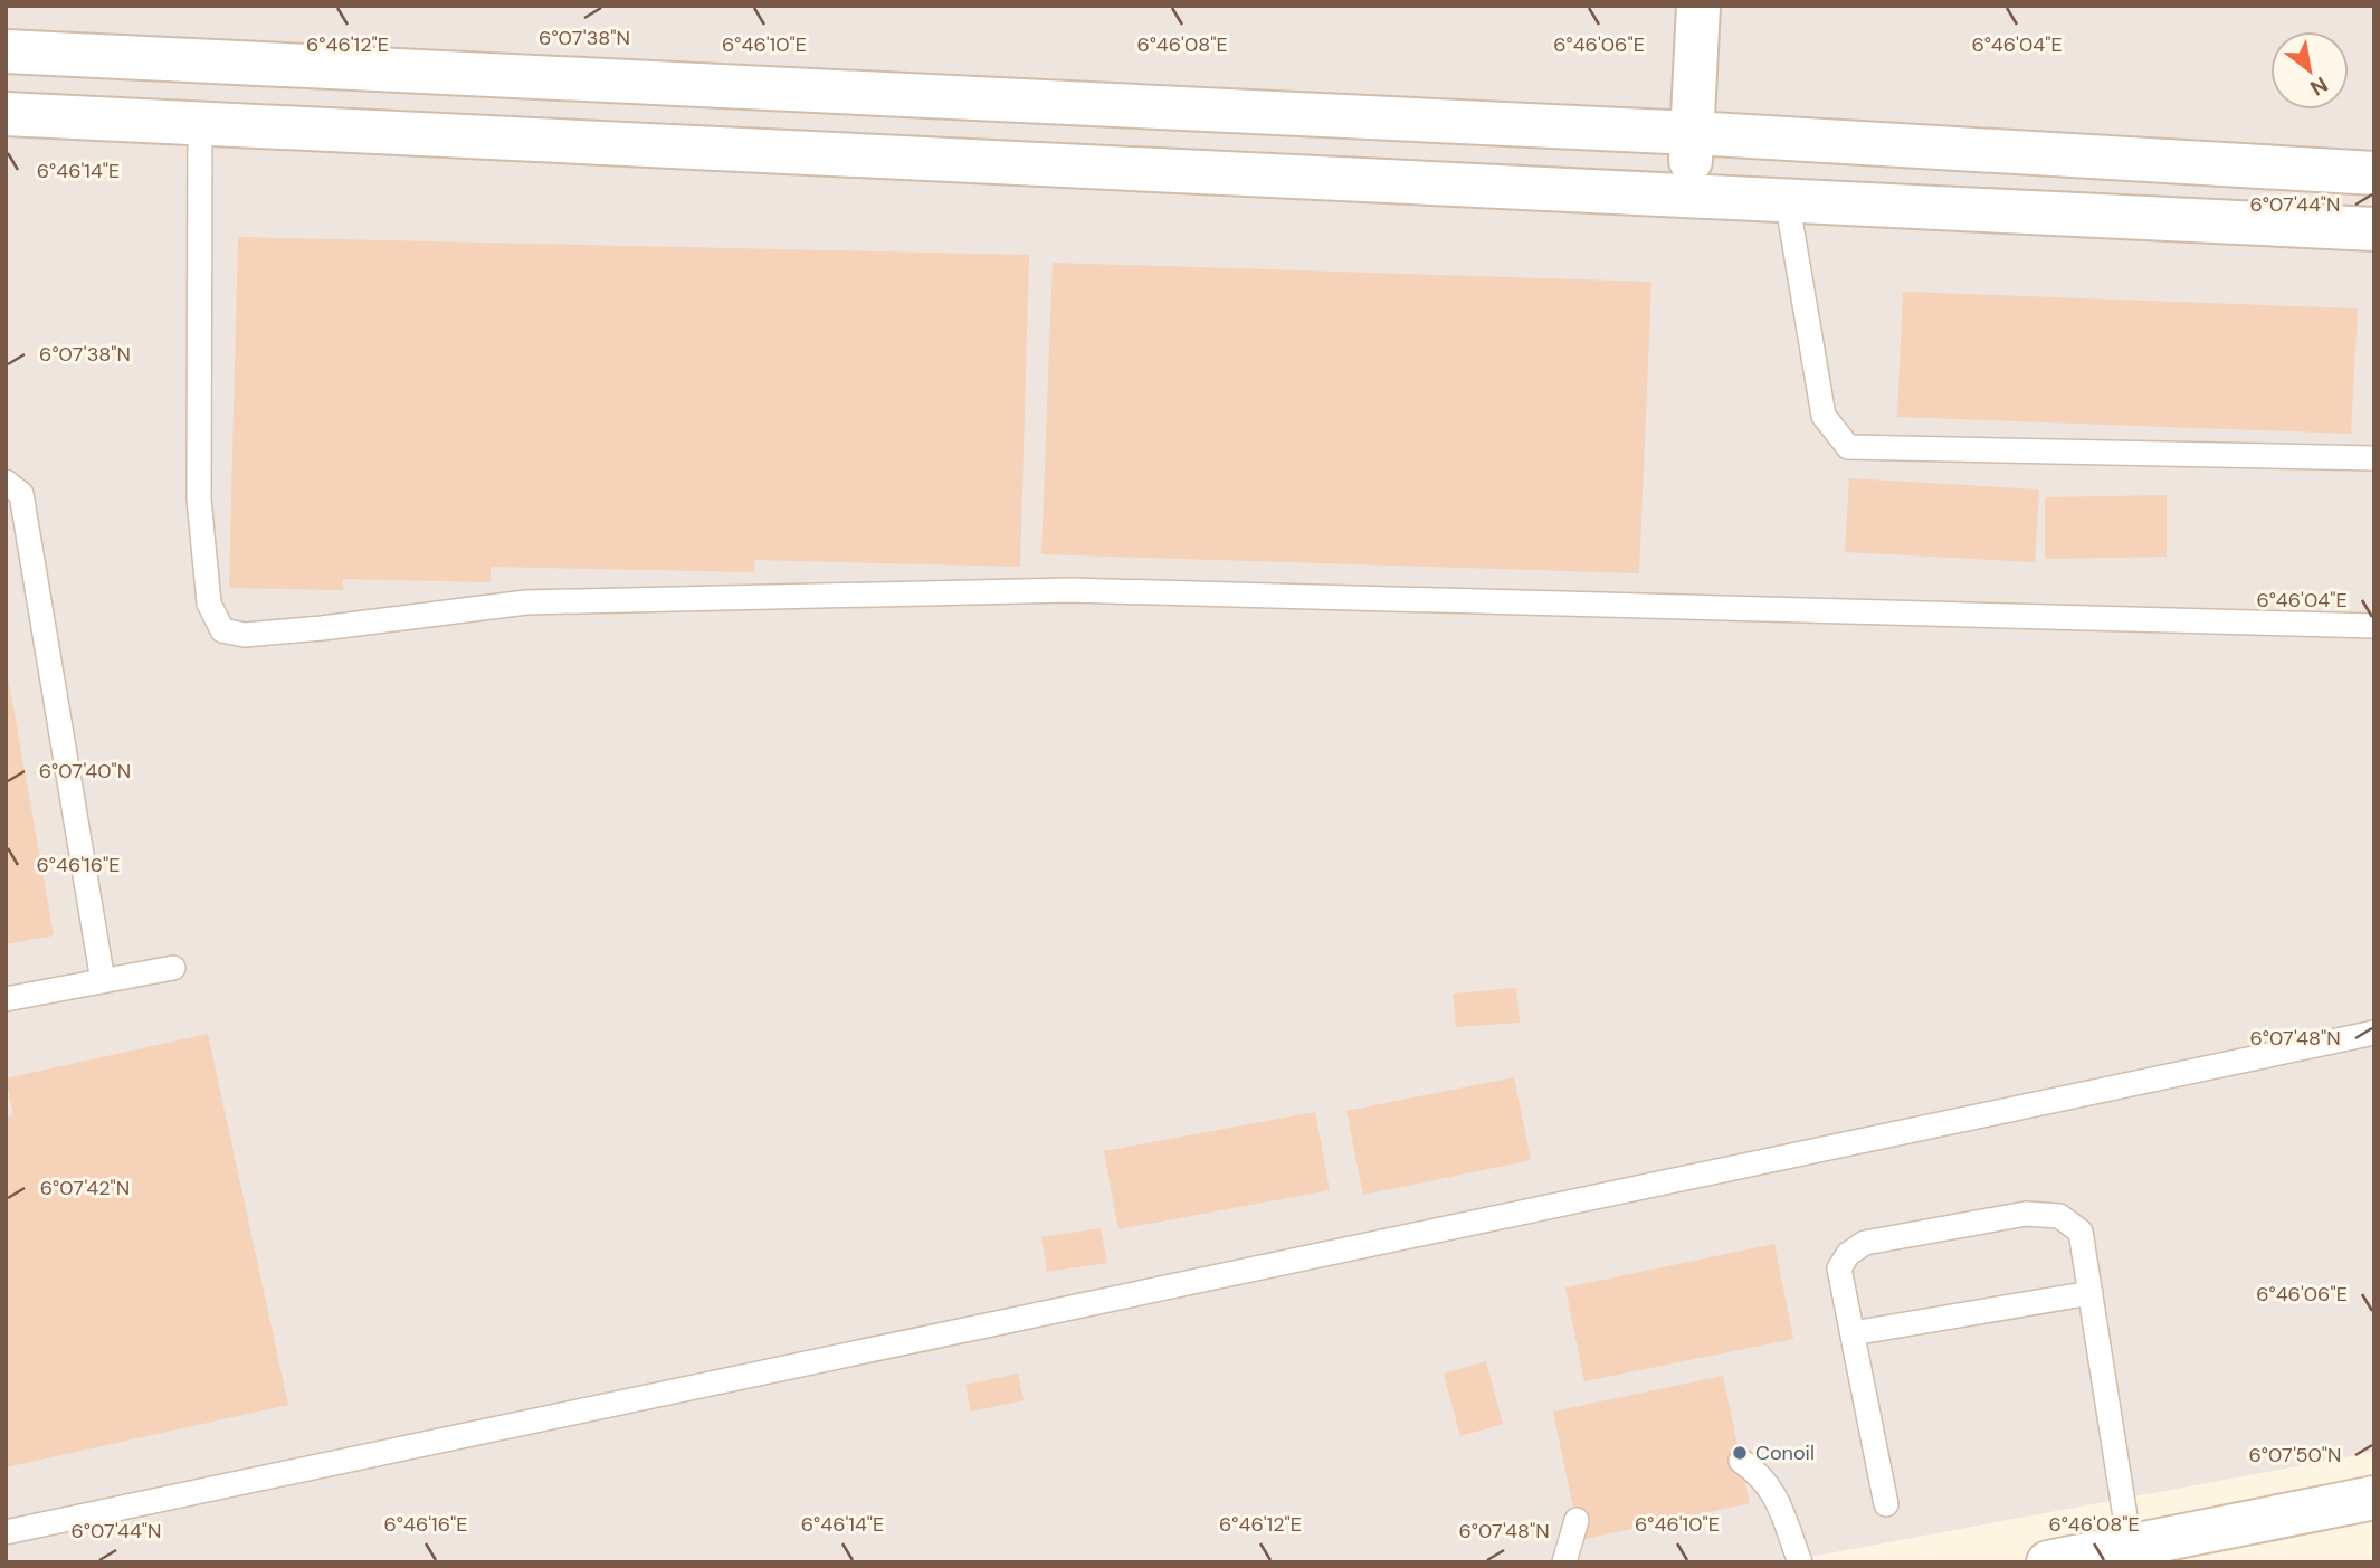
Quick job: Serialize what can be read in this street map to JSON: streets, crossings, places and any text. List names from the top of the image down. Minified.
{"places":["Conoil"],"north":"bottom right","coordinates":["6°07'38\"N","6°46'12\"E","6°46'10\"E","6°46'08\"E","6°46'06\"E","6°46'04\"E","6°46'14\"E","6°07'44\"N","6°07'40\"N","6°46'16\"E","6°07'48\"N","6°07'42\"N","6°07'50\"N"]}
